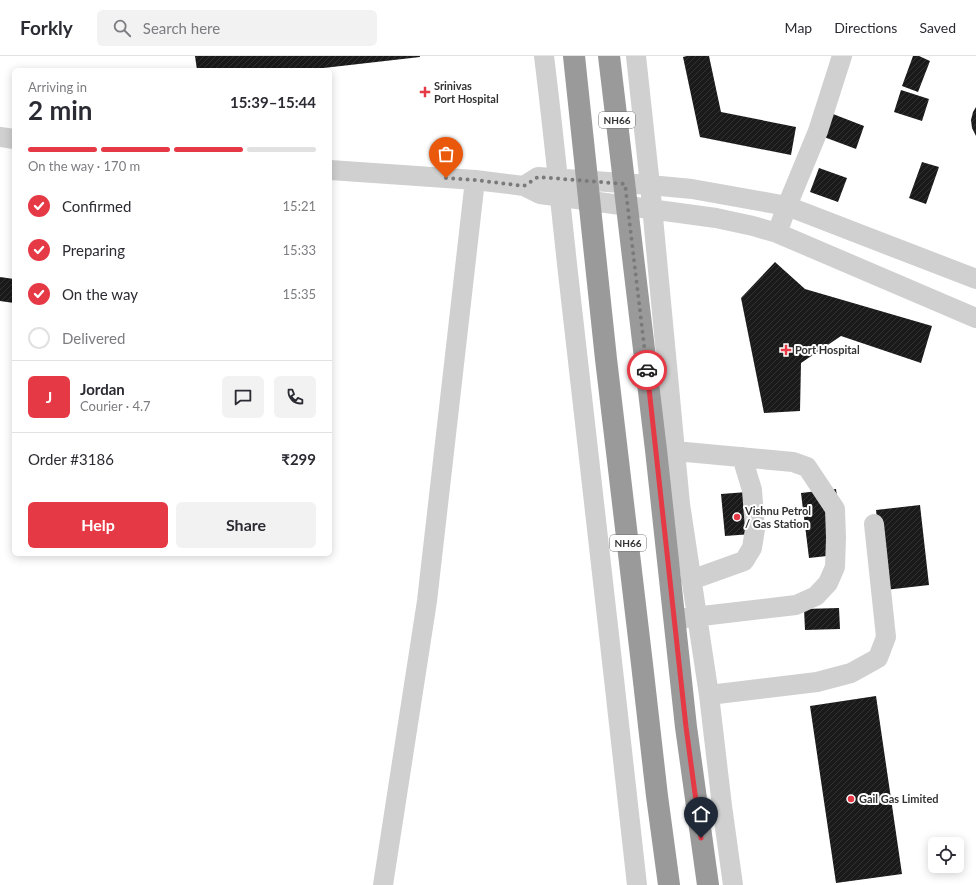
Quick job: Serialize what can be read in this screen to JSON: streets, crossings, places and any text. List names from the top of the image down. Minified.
{"streets":{"highway":["NH66"]},"places":{"health":["Srinivas Port Hospital","Port Hospital"],"other":["Vishnu Petrol / Gas Station","Gail Gas Limited"]},"page":{"header":"Forkly","search":"Search here","nav":["Map","Directions","Saved"],"heading":["2 min","Arriving in","15:39–15:44"],"panel":["Jordan","Courier · 4.7","Order #3186","₹299"],"bar":"On the way · 170 m","list":[["Confirmed","15:21"],["Preparing","15:33"],["On the way","15:35"],"Delivered"],"round":"J","buttons":["Help","Share"]}}
